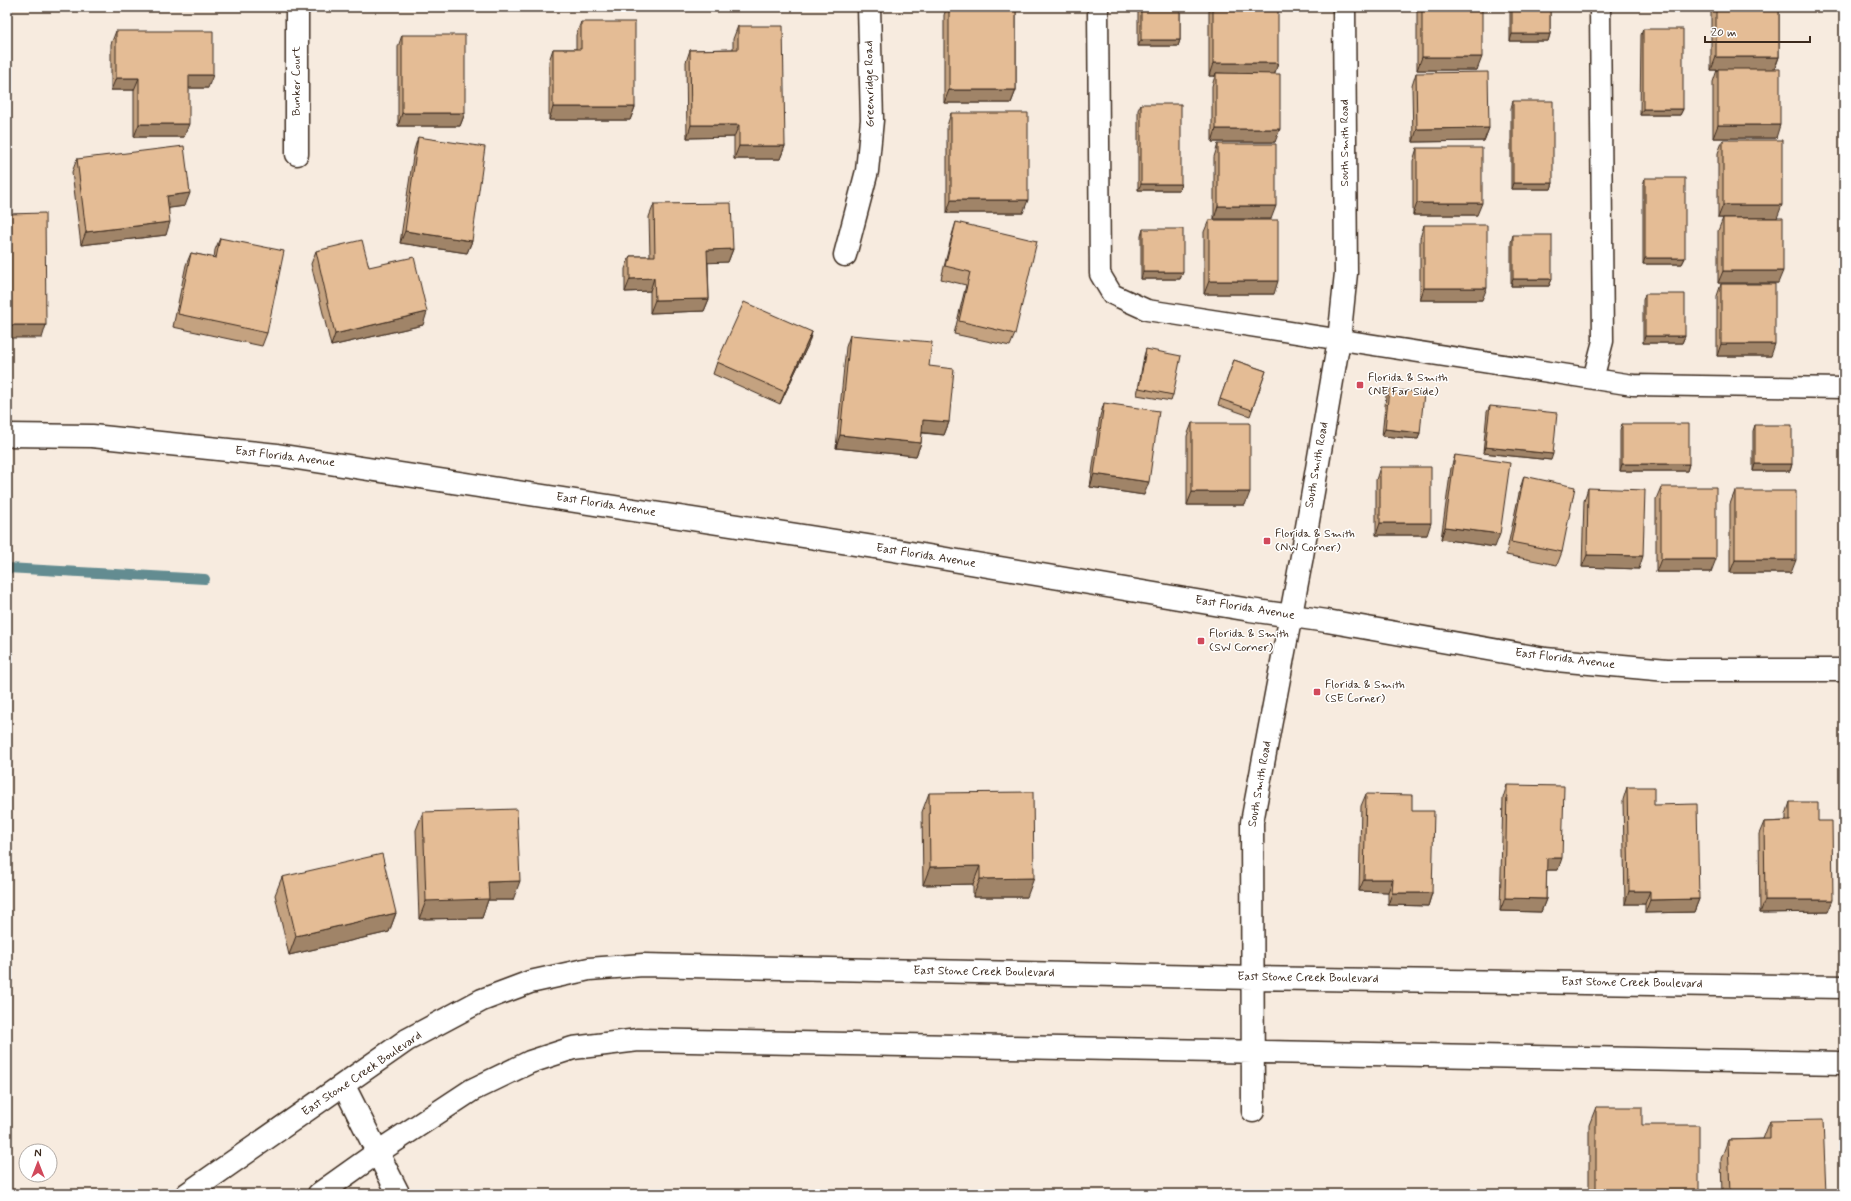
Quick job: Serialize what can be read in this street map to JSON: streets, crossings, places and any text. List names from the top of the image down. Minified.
{"streets":{"street":["Bunker Court","Greenridge Road","South Smith Road","East Florida Avenue","East Stone Creek Boulevard"]},"crossings":[["South Smith Road","East Florida Avenue"],["South Smith Road","East Stone Creek Boulevard"]],"places":{"transit":["Florida & Smith (NE Far Side)","Florida & Smith (NW Corner)","Florida & Smith (SW Corner)","Florida & Smith (SE Corner)"]},"scale_bar":"20 m","north":"top"}
